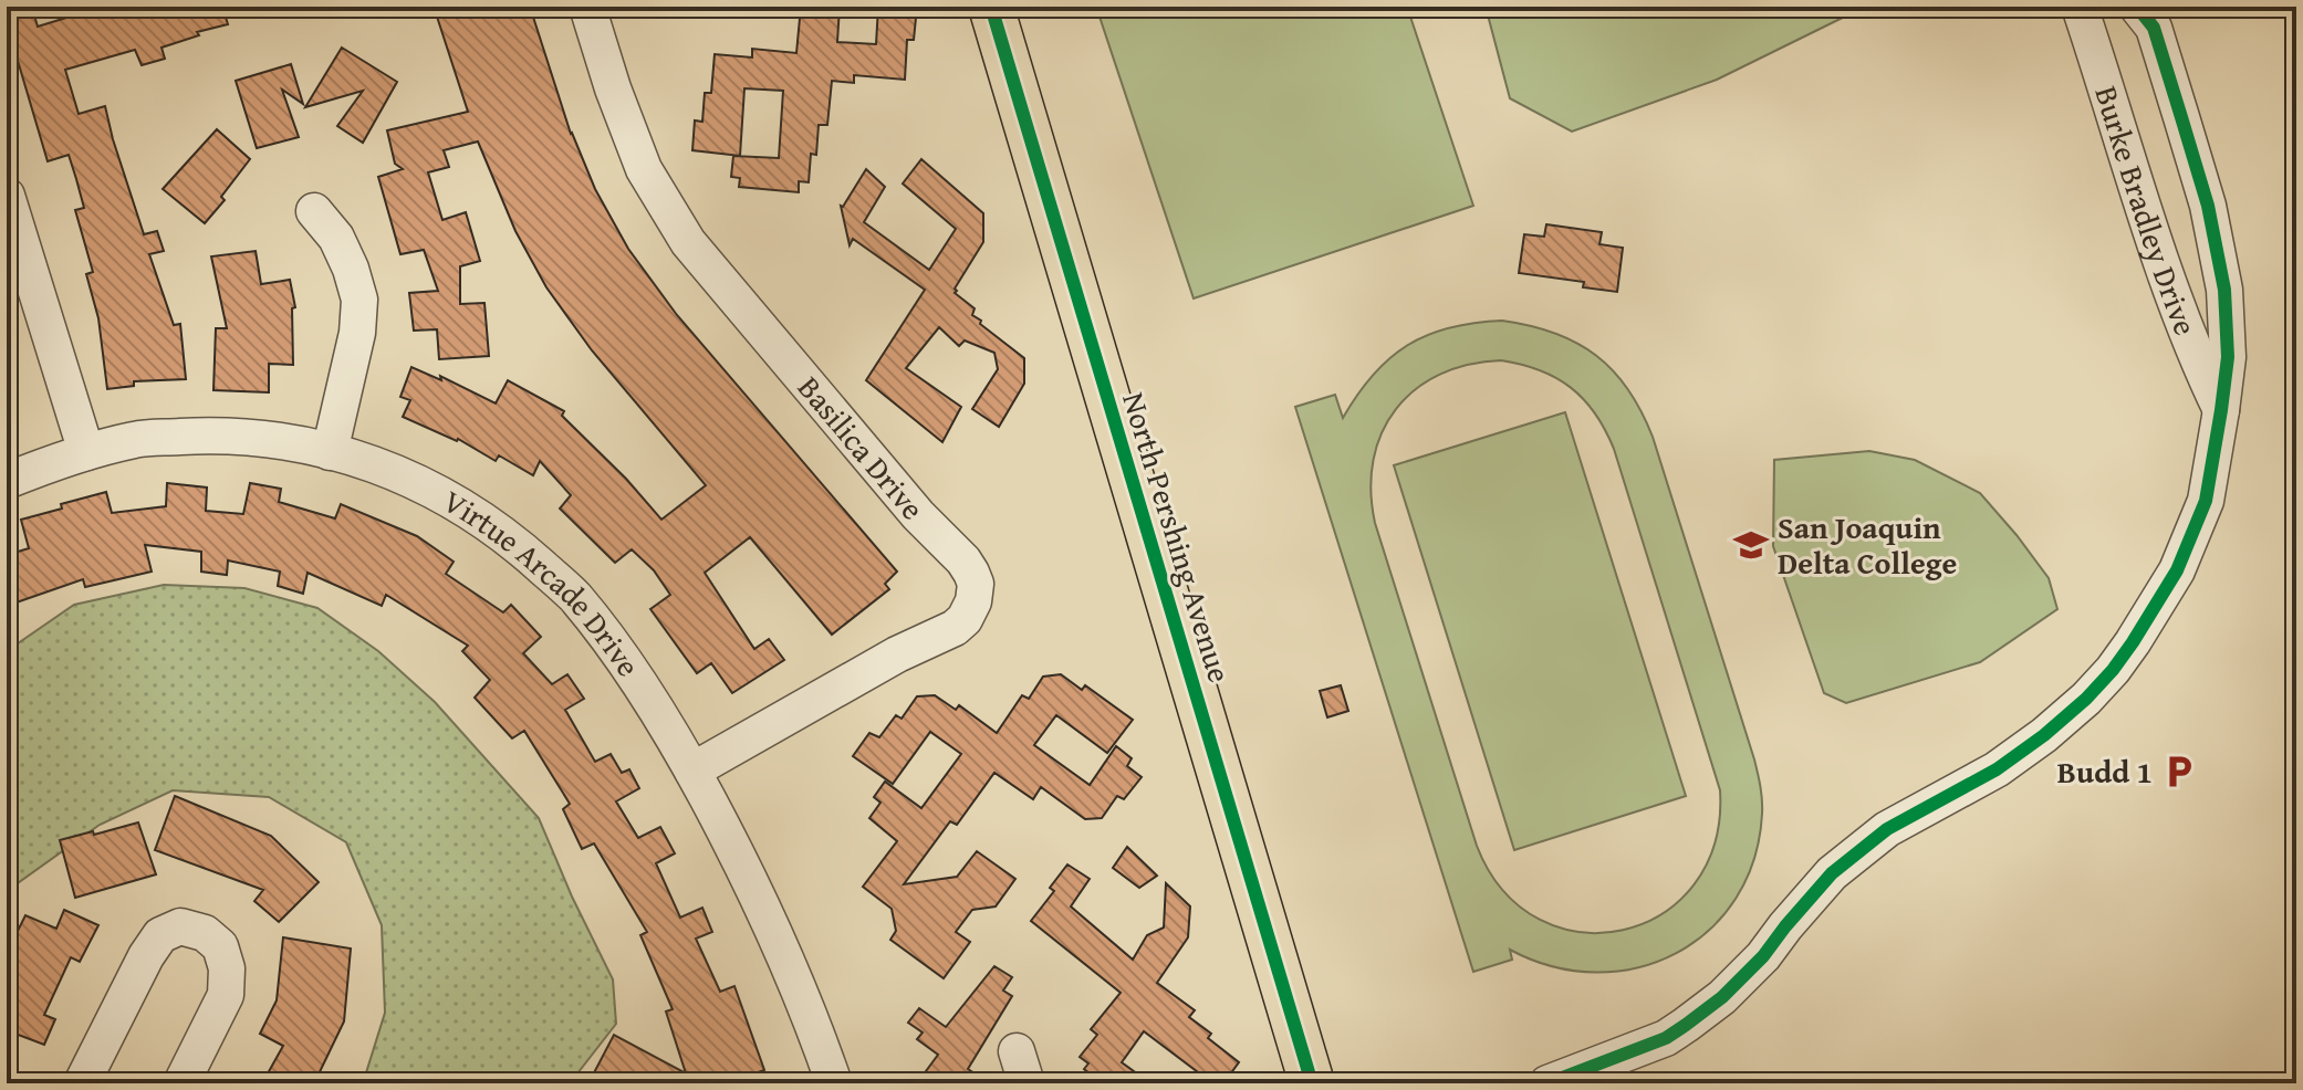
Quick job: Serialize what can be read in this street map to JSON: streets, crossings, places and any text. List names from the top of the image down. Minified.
{"streets":{"main road":["North Pershing Avenue"],"street":["Burke Bradley Drive","Basilica Drive","Virtue Arcade Drive"]},"crossings":[["Basilica Drive","Virtue Arcade Drive"]],"places":{"school or university":["San Joaquin Delta College"],"parking":["Budd 1"]}}
